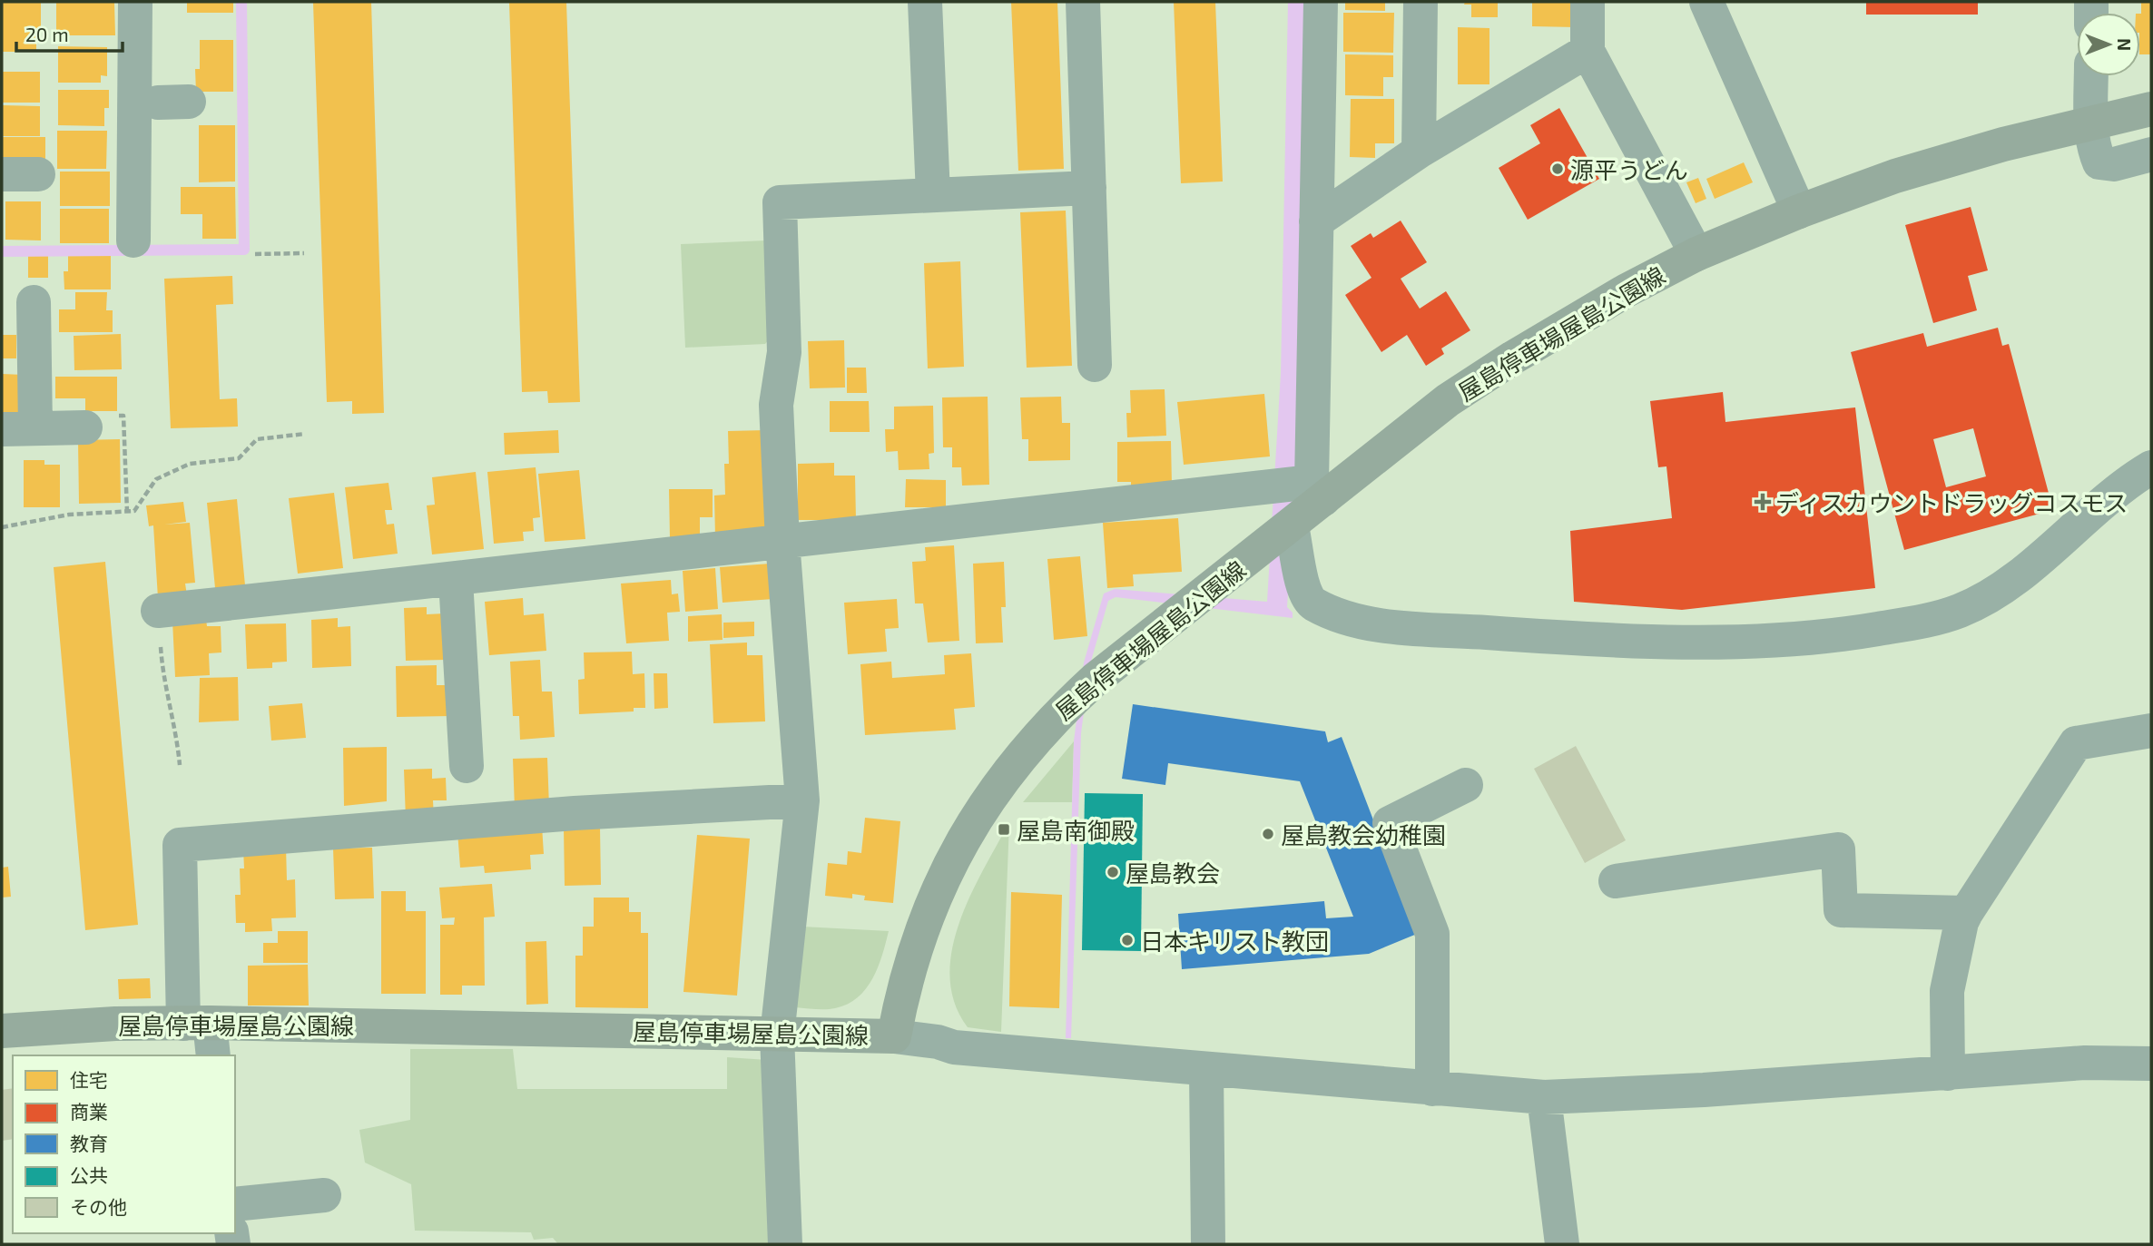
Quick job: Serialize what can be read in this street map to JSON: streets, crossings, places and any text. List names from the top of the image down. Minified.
{"streets":{"main road":["屋島停車場屋島公園線"]},"places":{"other":["源平うどん","屋島教会幼稚園","屋島教会","日本キリスト教団"],"health":["ディスカウントドラッグコスモス"],"transit":["屋島南御殿"]},"legend":["住宅","商業","教育","公共","その他"],"scale_bar":"20 m","north":"right"}
